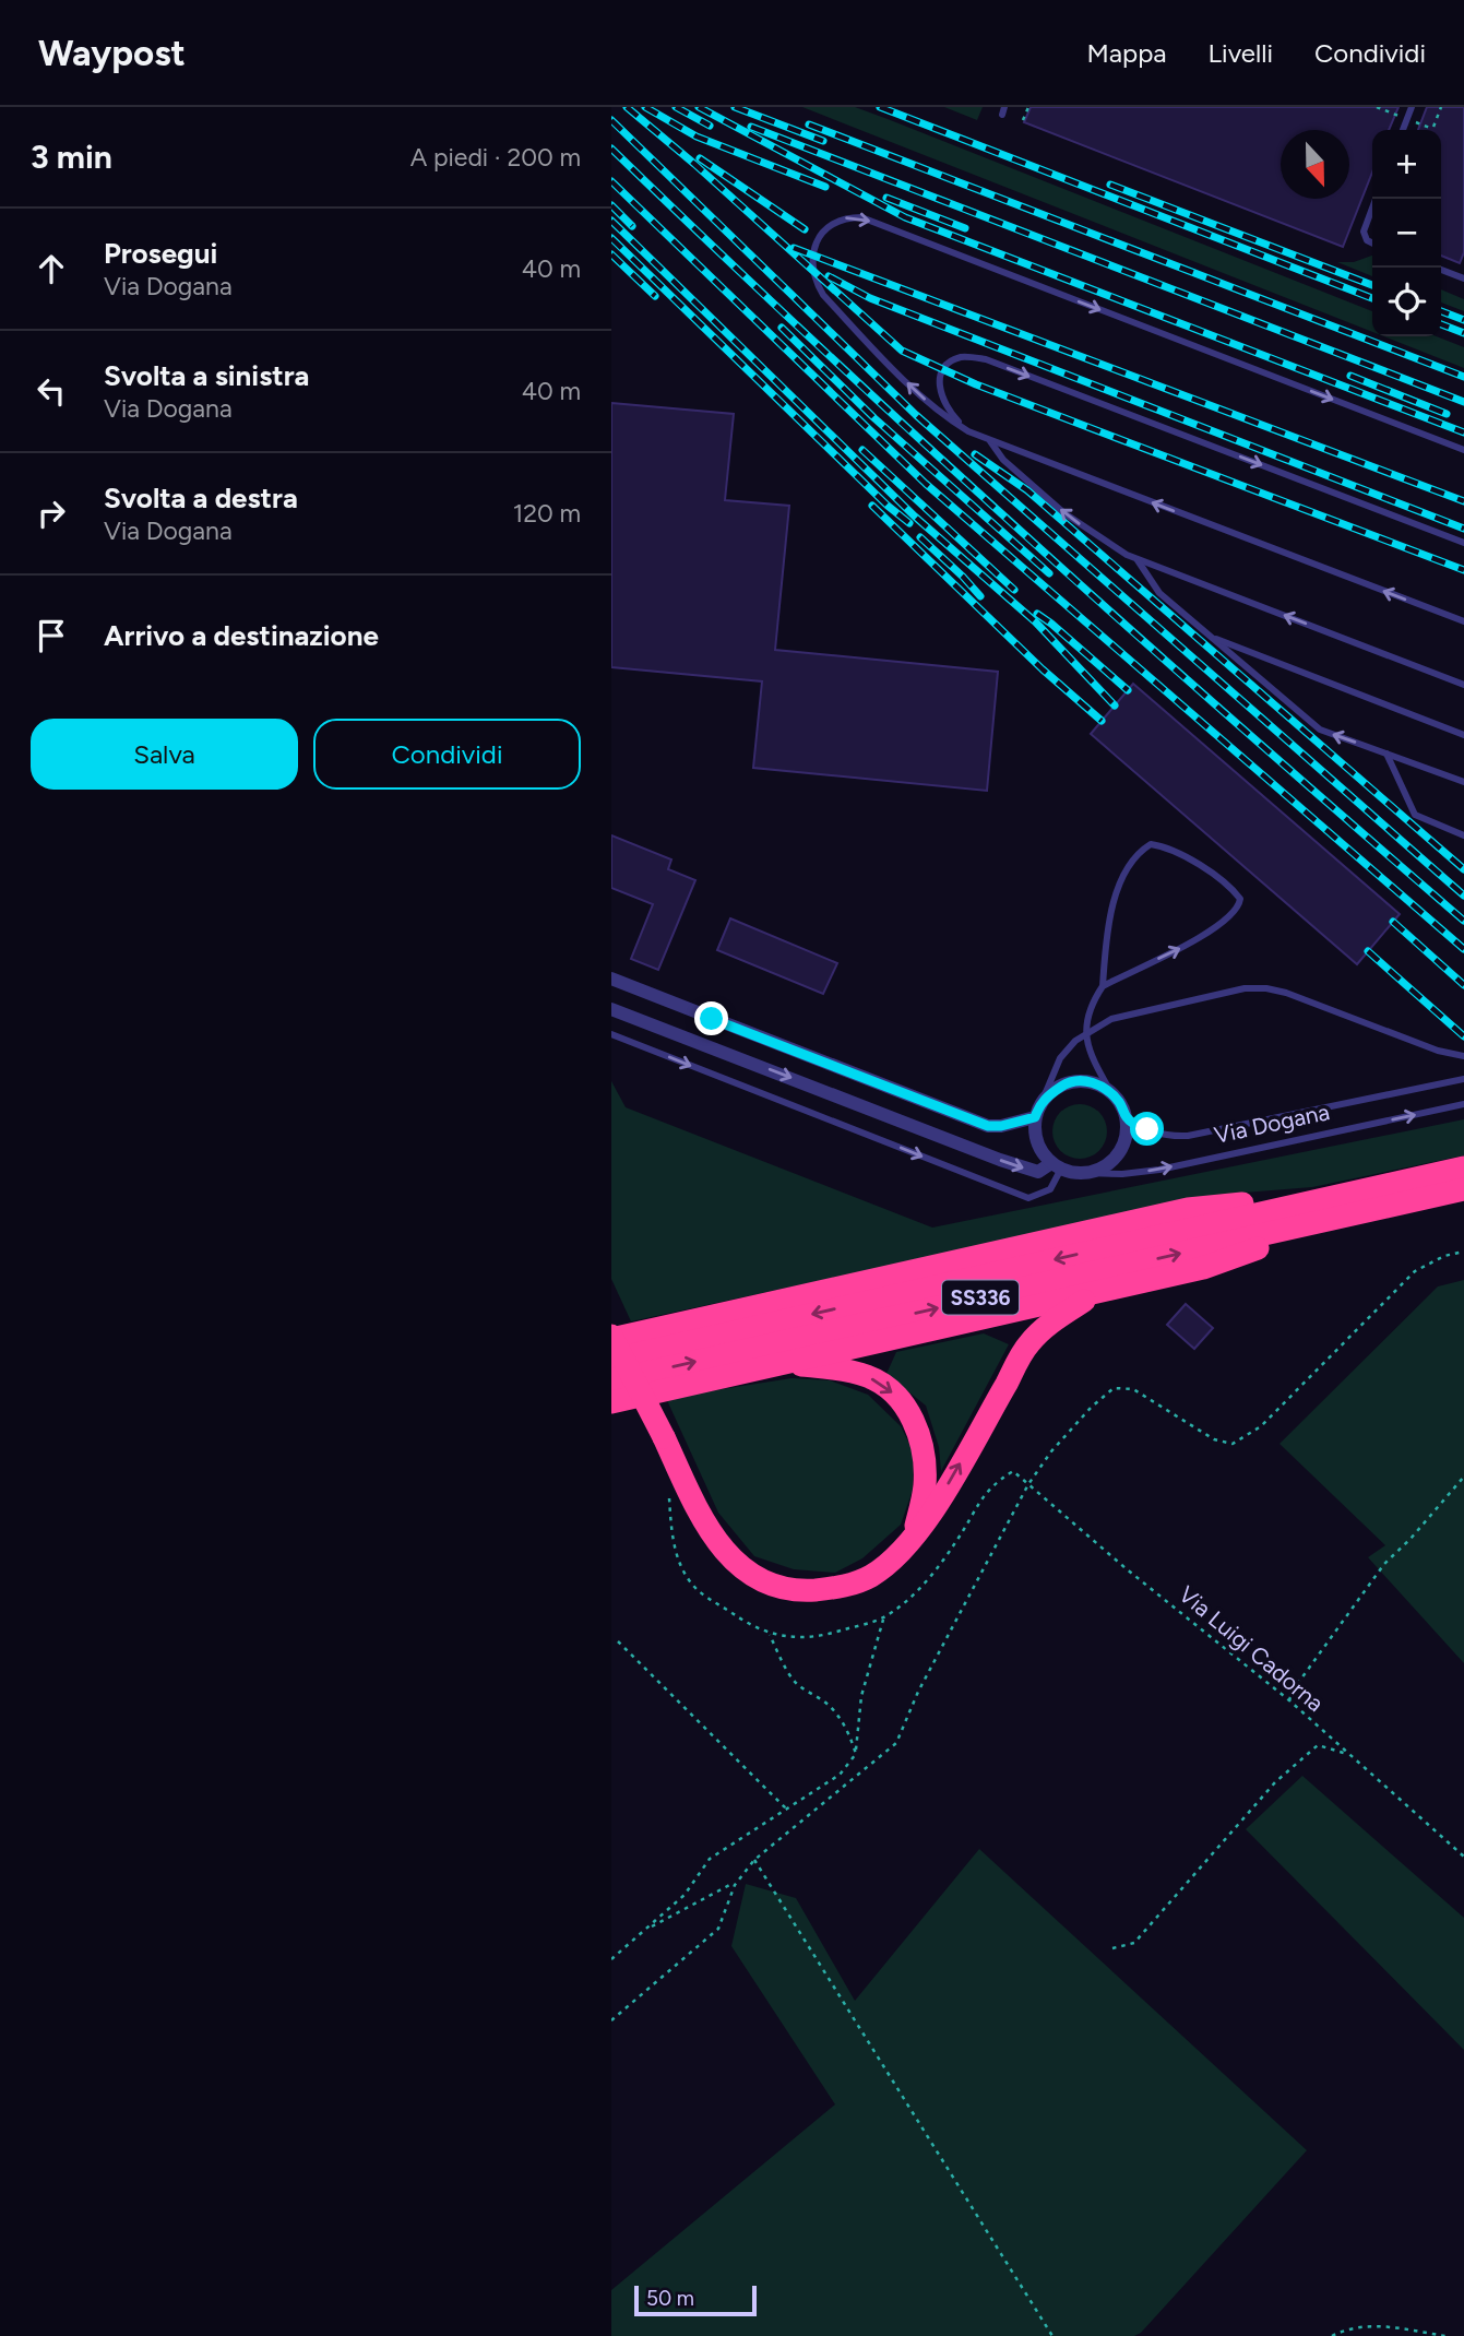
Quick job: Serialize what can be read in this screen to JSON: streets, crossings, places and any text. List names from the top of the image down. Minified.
{"streets":{"highway":["SS336"],"street":["Via Dogana"],"path":["Via Luigi Cadorna"]},"scale_bar":"50 m","north":"bottom","page":{"header":"Waypost","nav":["Mappa","Livelli","Condividi"],"heading":["3 min","A piedi · 200 m"],"map_buttons":["+","−"],"list":[["Prosegui","Via Dogana","40 m"],["Svolta a sinistra","Via Dogana","40 m"],["Svolta a destra","Via Dogana","120 m"],"Arrivo a destinazione"],"buttons":["Salva","Condividi"],"scale":"50 m"}}
